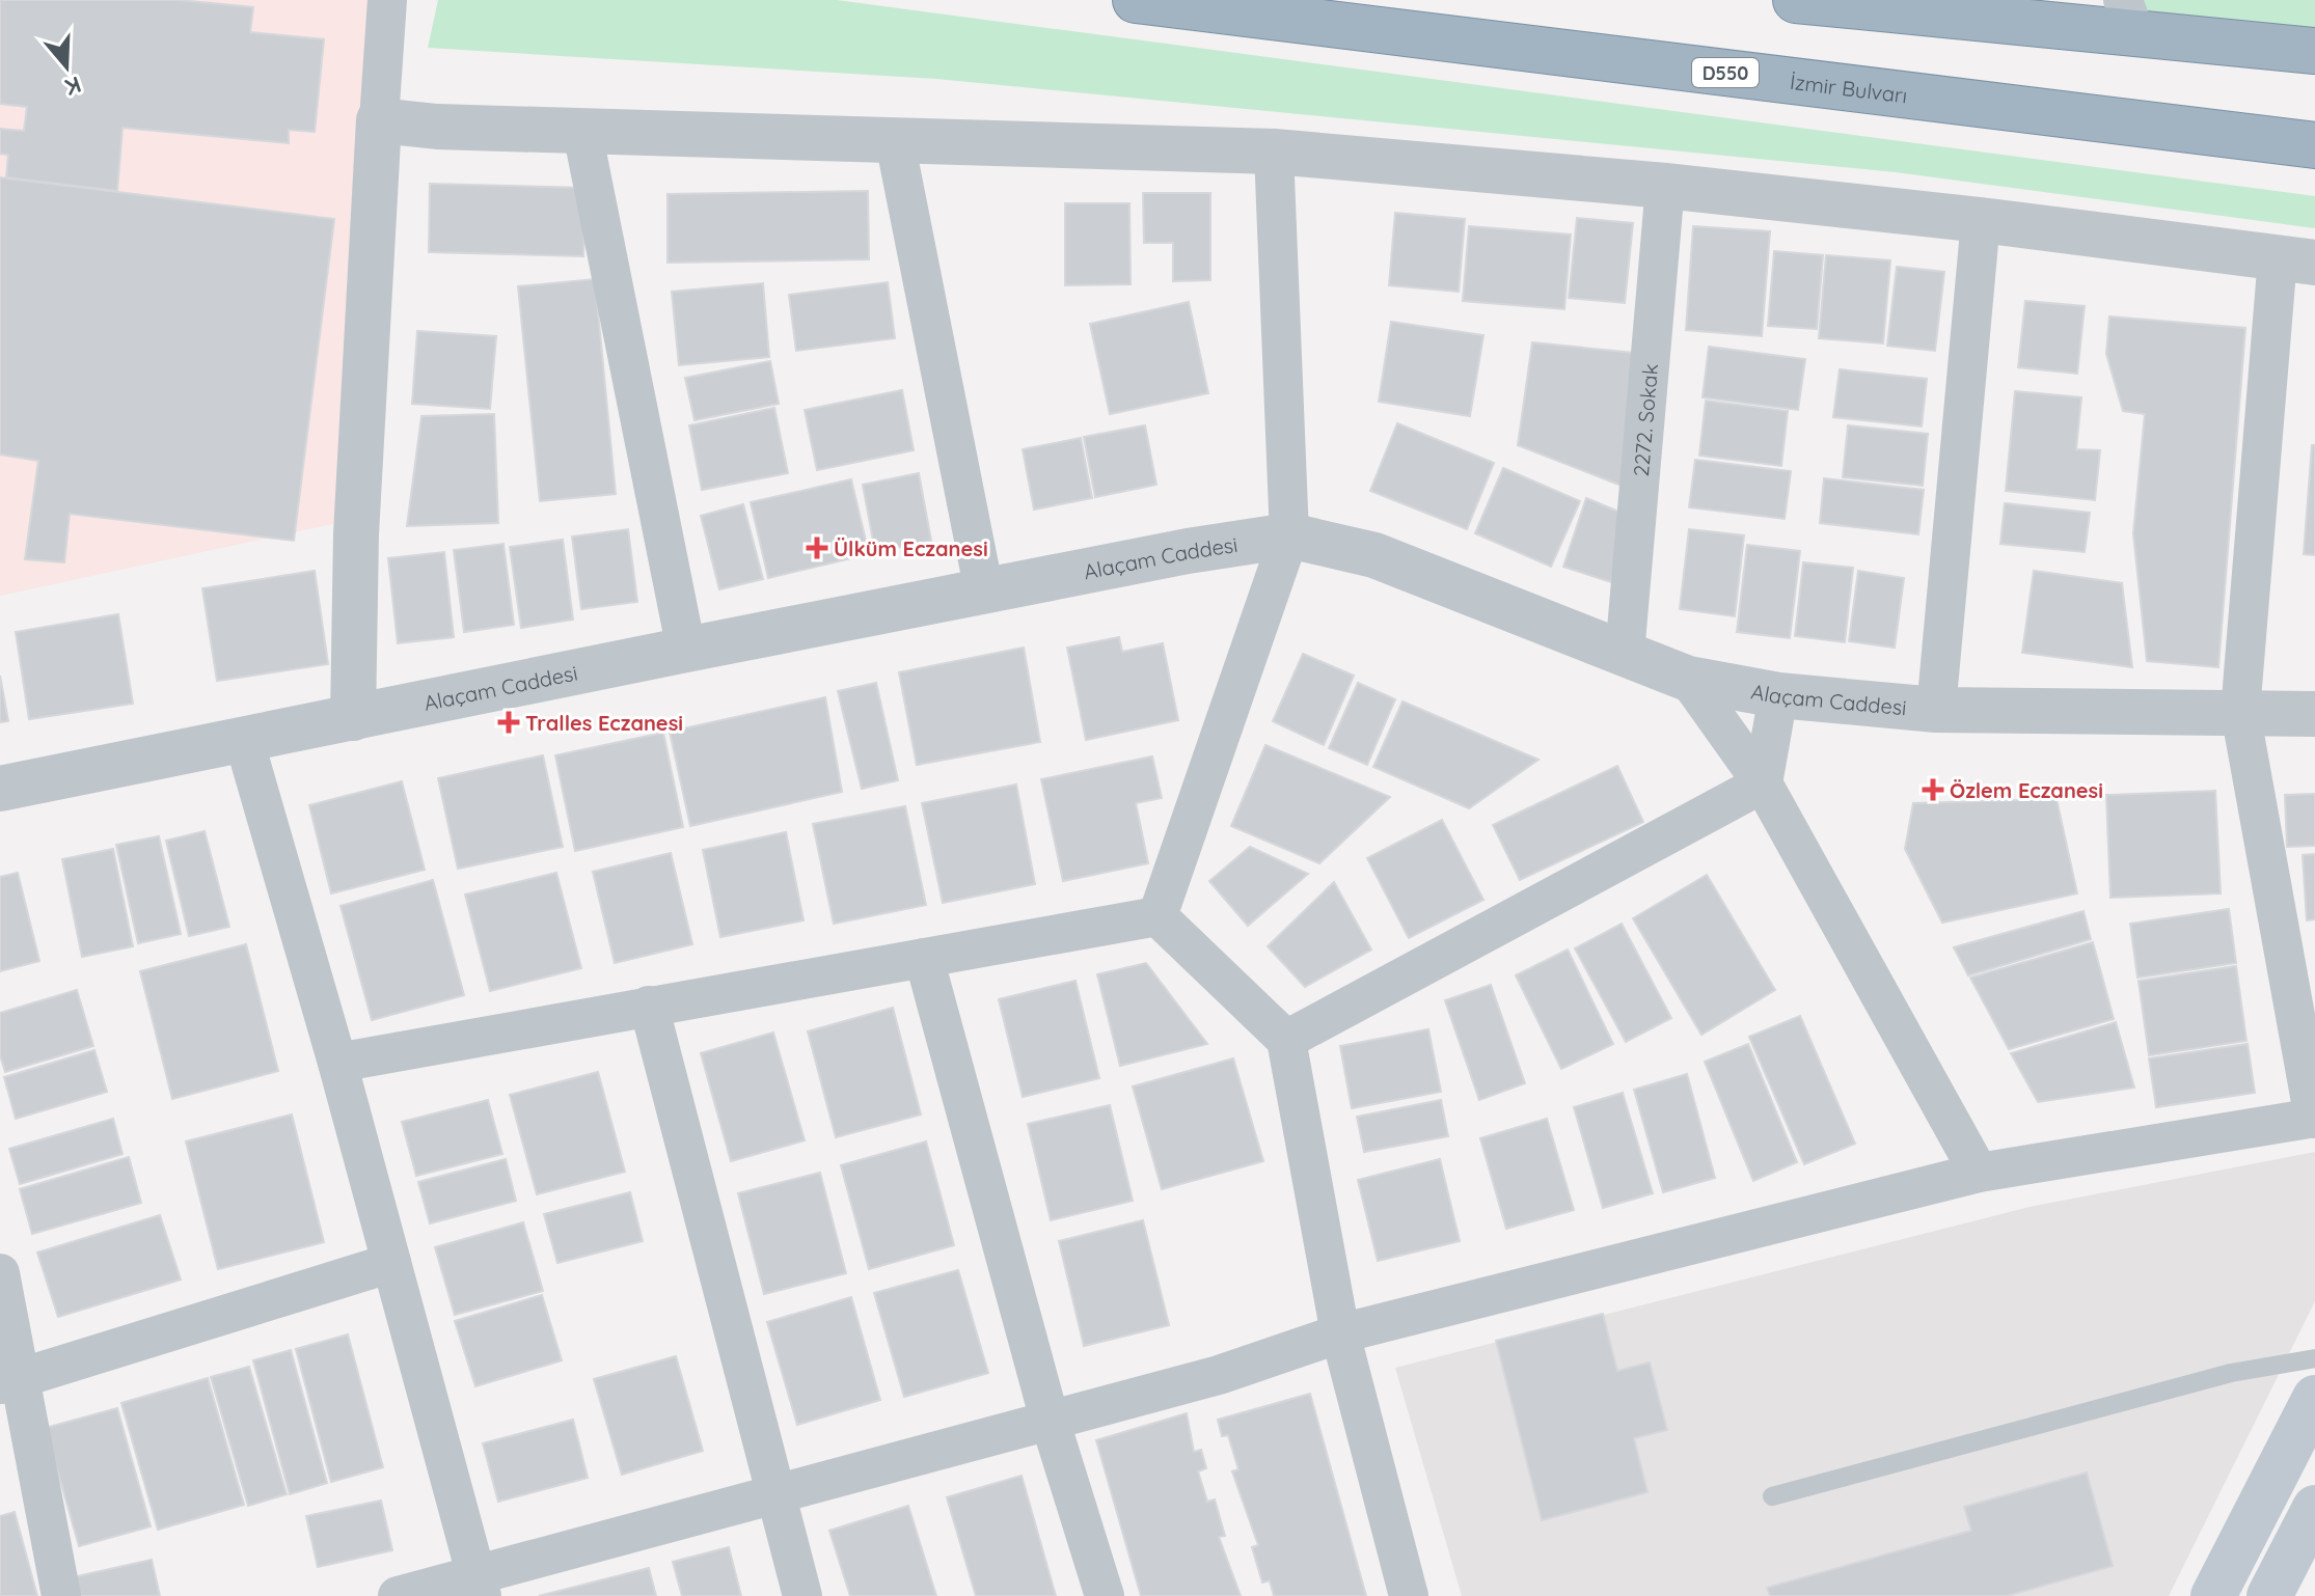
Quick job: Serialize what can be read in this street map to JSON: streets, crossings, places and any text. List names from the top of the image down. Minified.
{"streets":{"highway":["D550","İzmir Bulvarı"],"street":["2272. Sokak","Alaçam Caddesi"]},"crossings":[["2272. Sokak","Alaçam Caddesi"]],"places":{"health":["Ülküm Eczanesi","Tralles Eczanesi","Özlem Eczanesi"]},"north":"bottom"}
